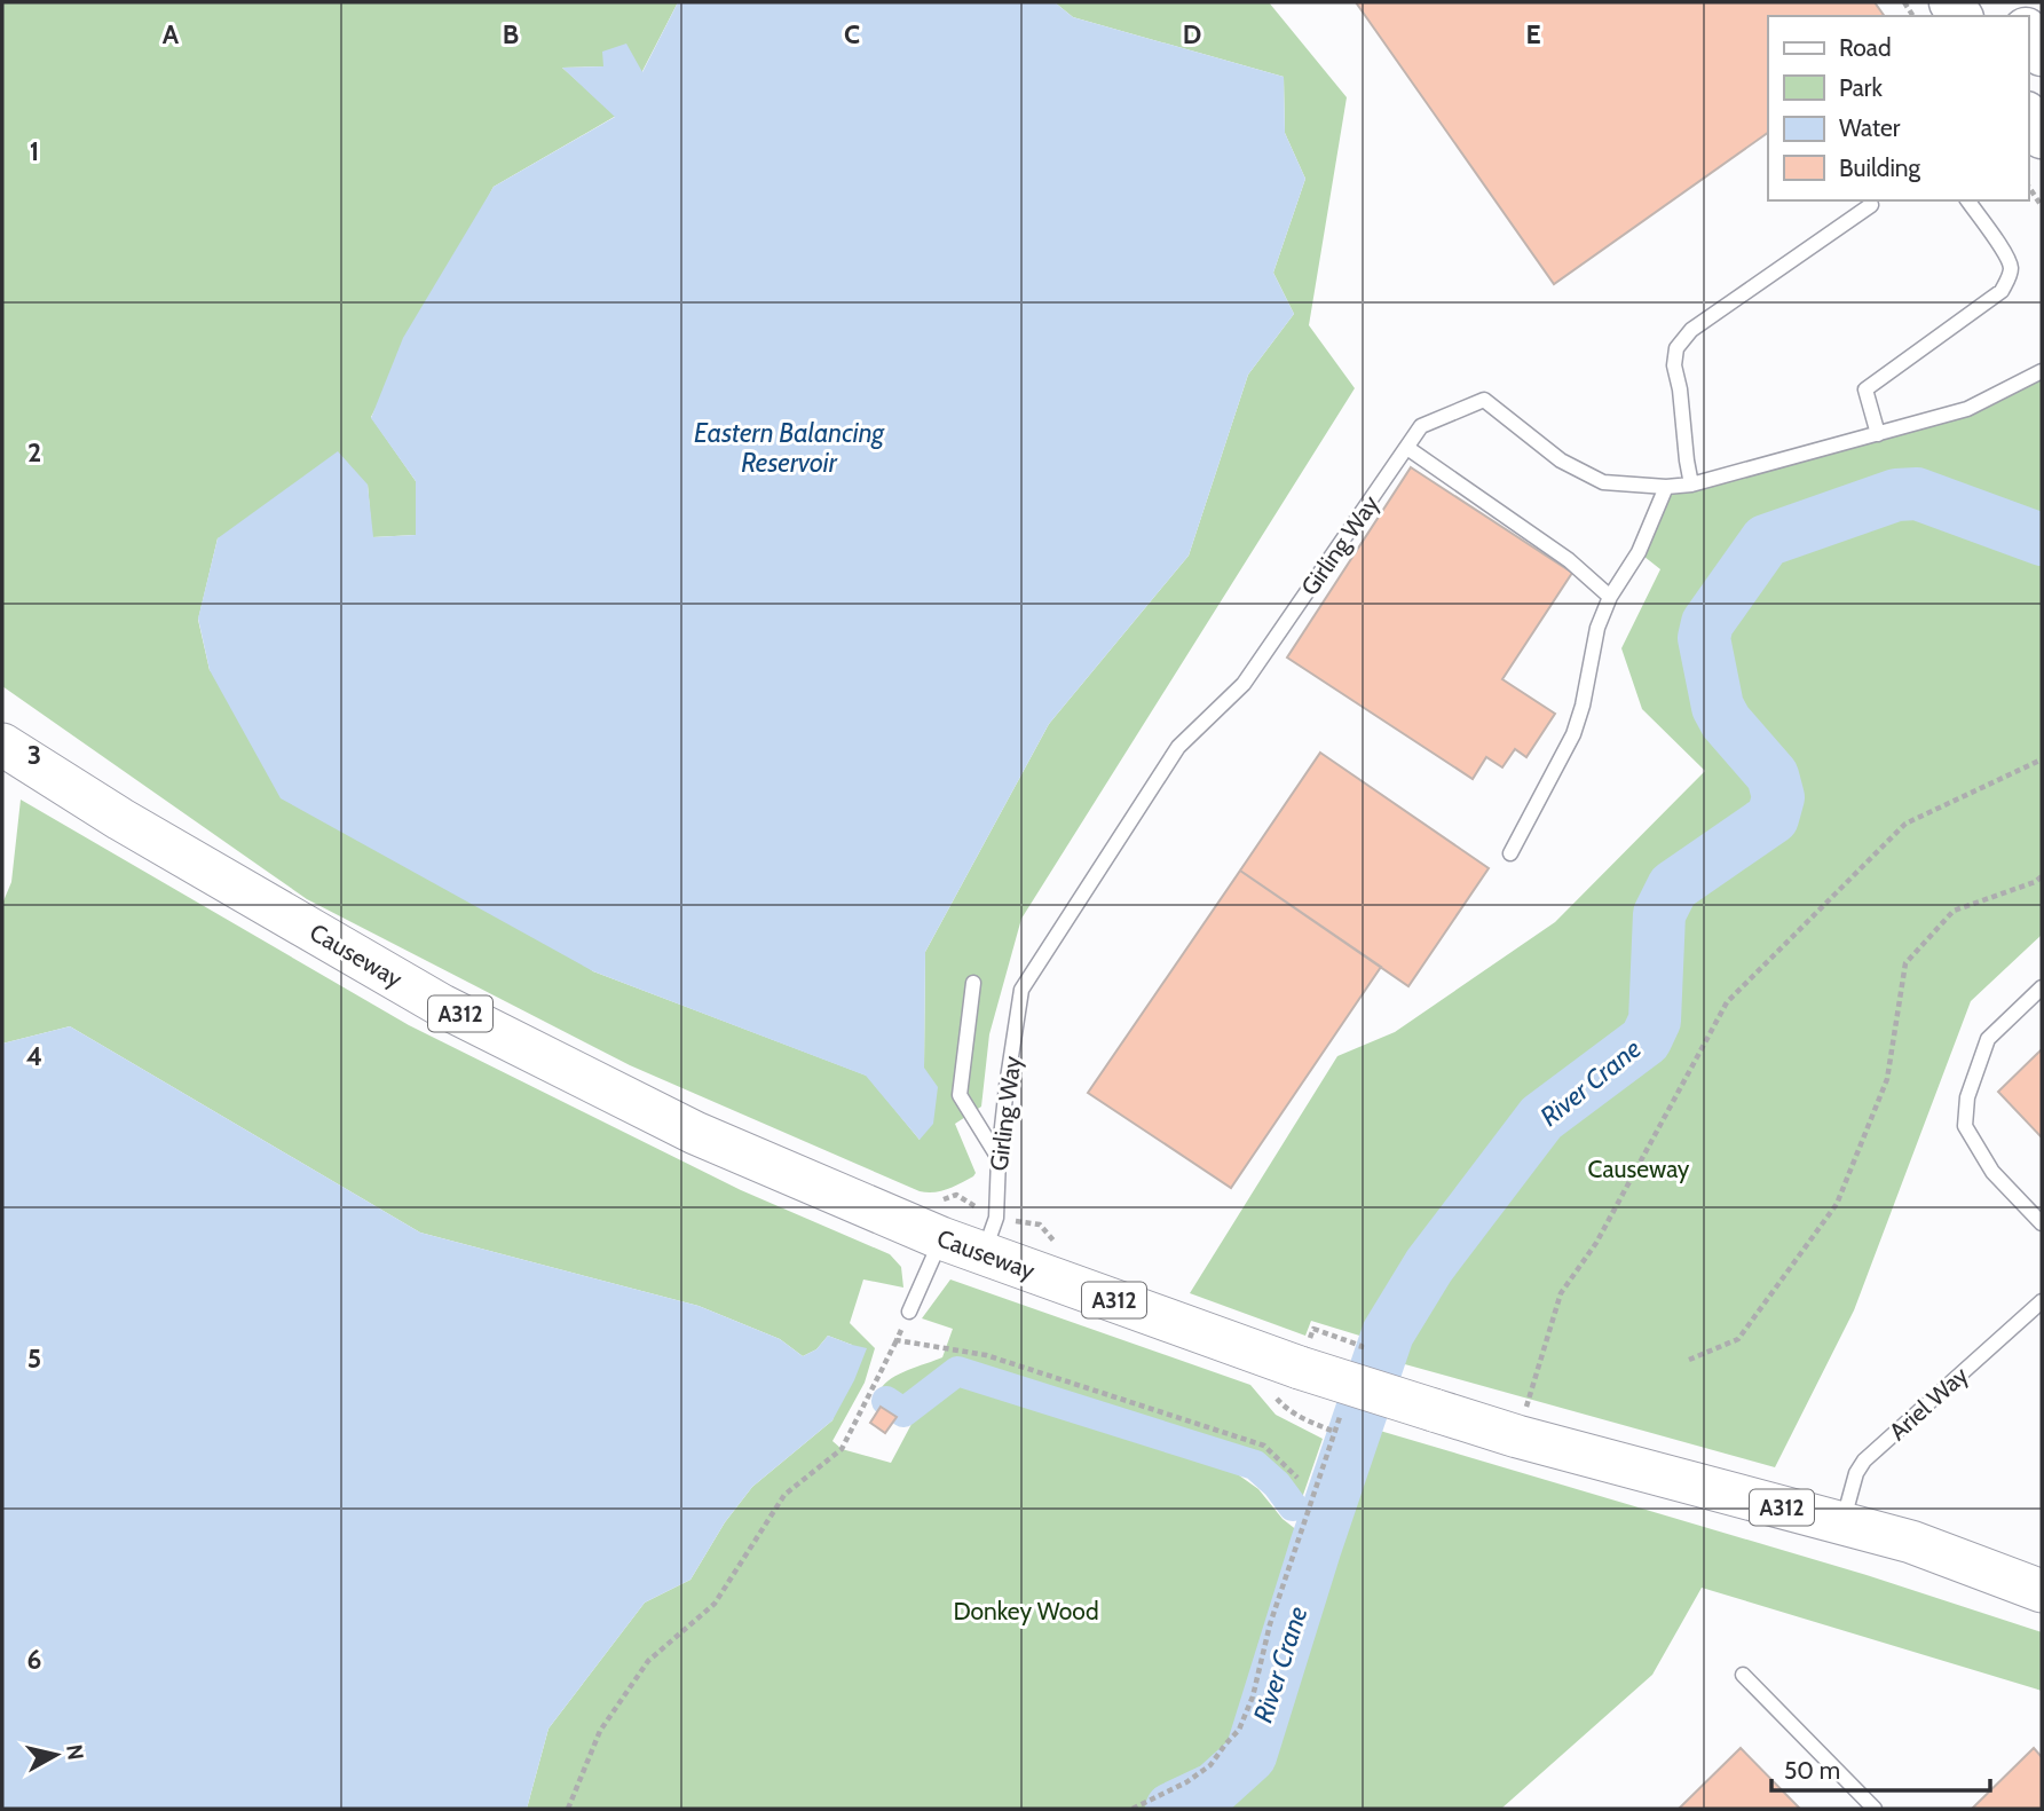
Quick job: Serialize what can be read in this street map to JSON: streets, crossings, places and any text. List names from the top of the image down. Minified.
{"streets":{"main road":["Causeway","A312"],"lane":["Girling Way","Ariel Way"]},"crossings":[["Girling Way","Causeway"],["Causeway","Ariel Way"]],"water":["Eastern Balancing Reservoir","River Crane"],"parks":["Causeway","Donkey Wood"],"legend":["Road","Park","Water","Building"],"scale_bar":"50 m","north":"right","grid":{"columns":["A","B","C","D","E"],"rows":["1","2","3","4","5","6"]}}
